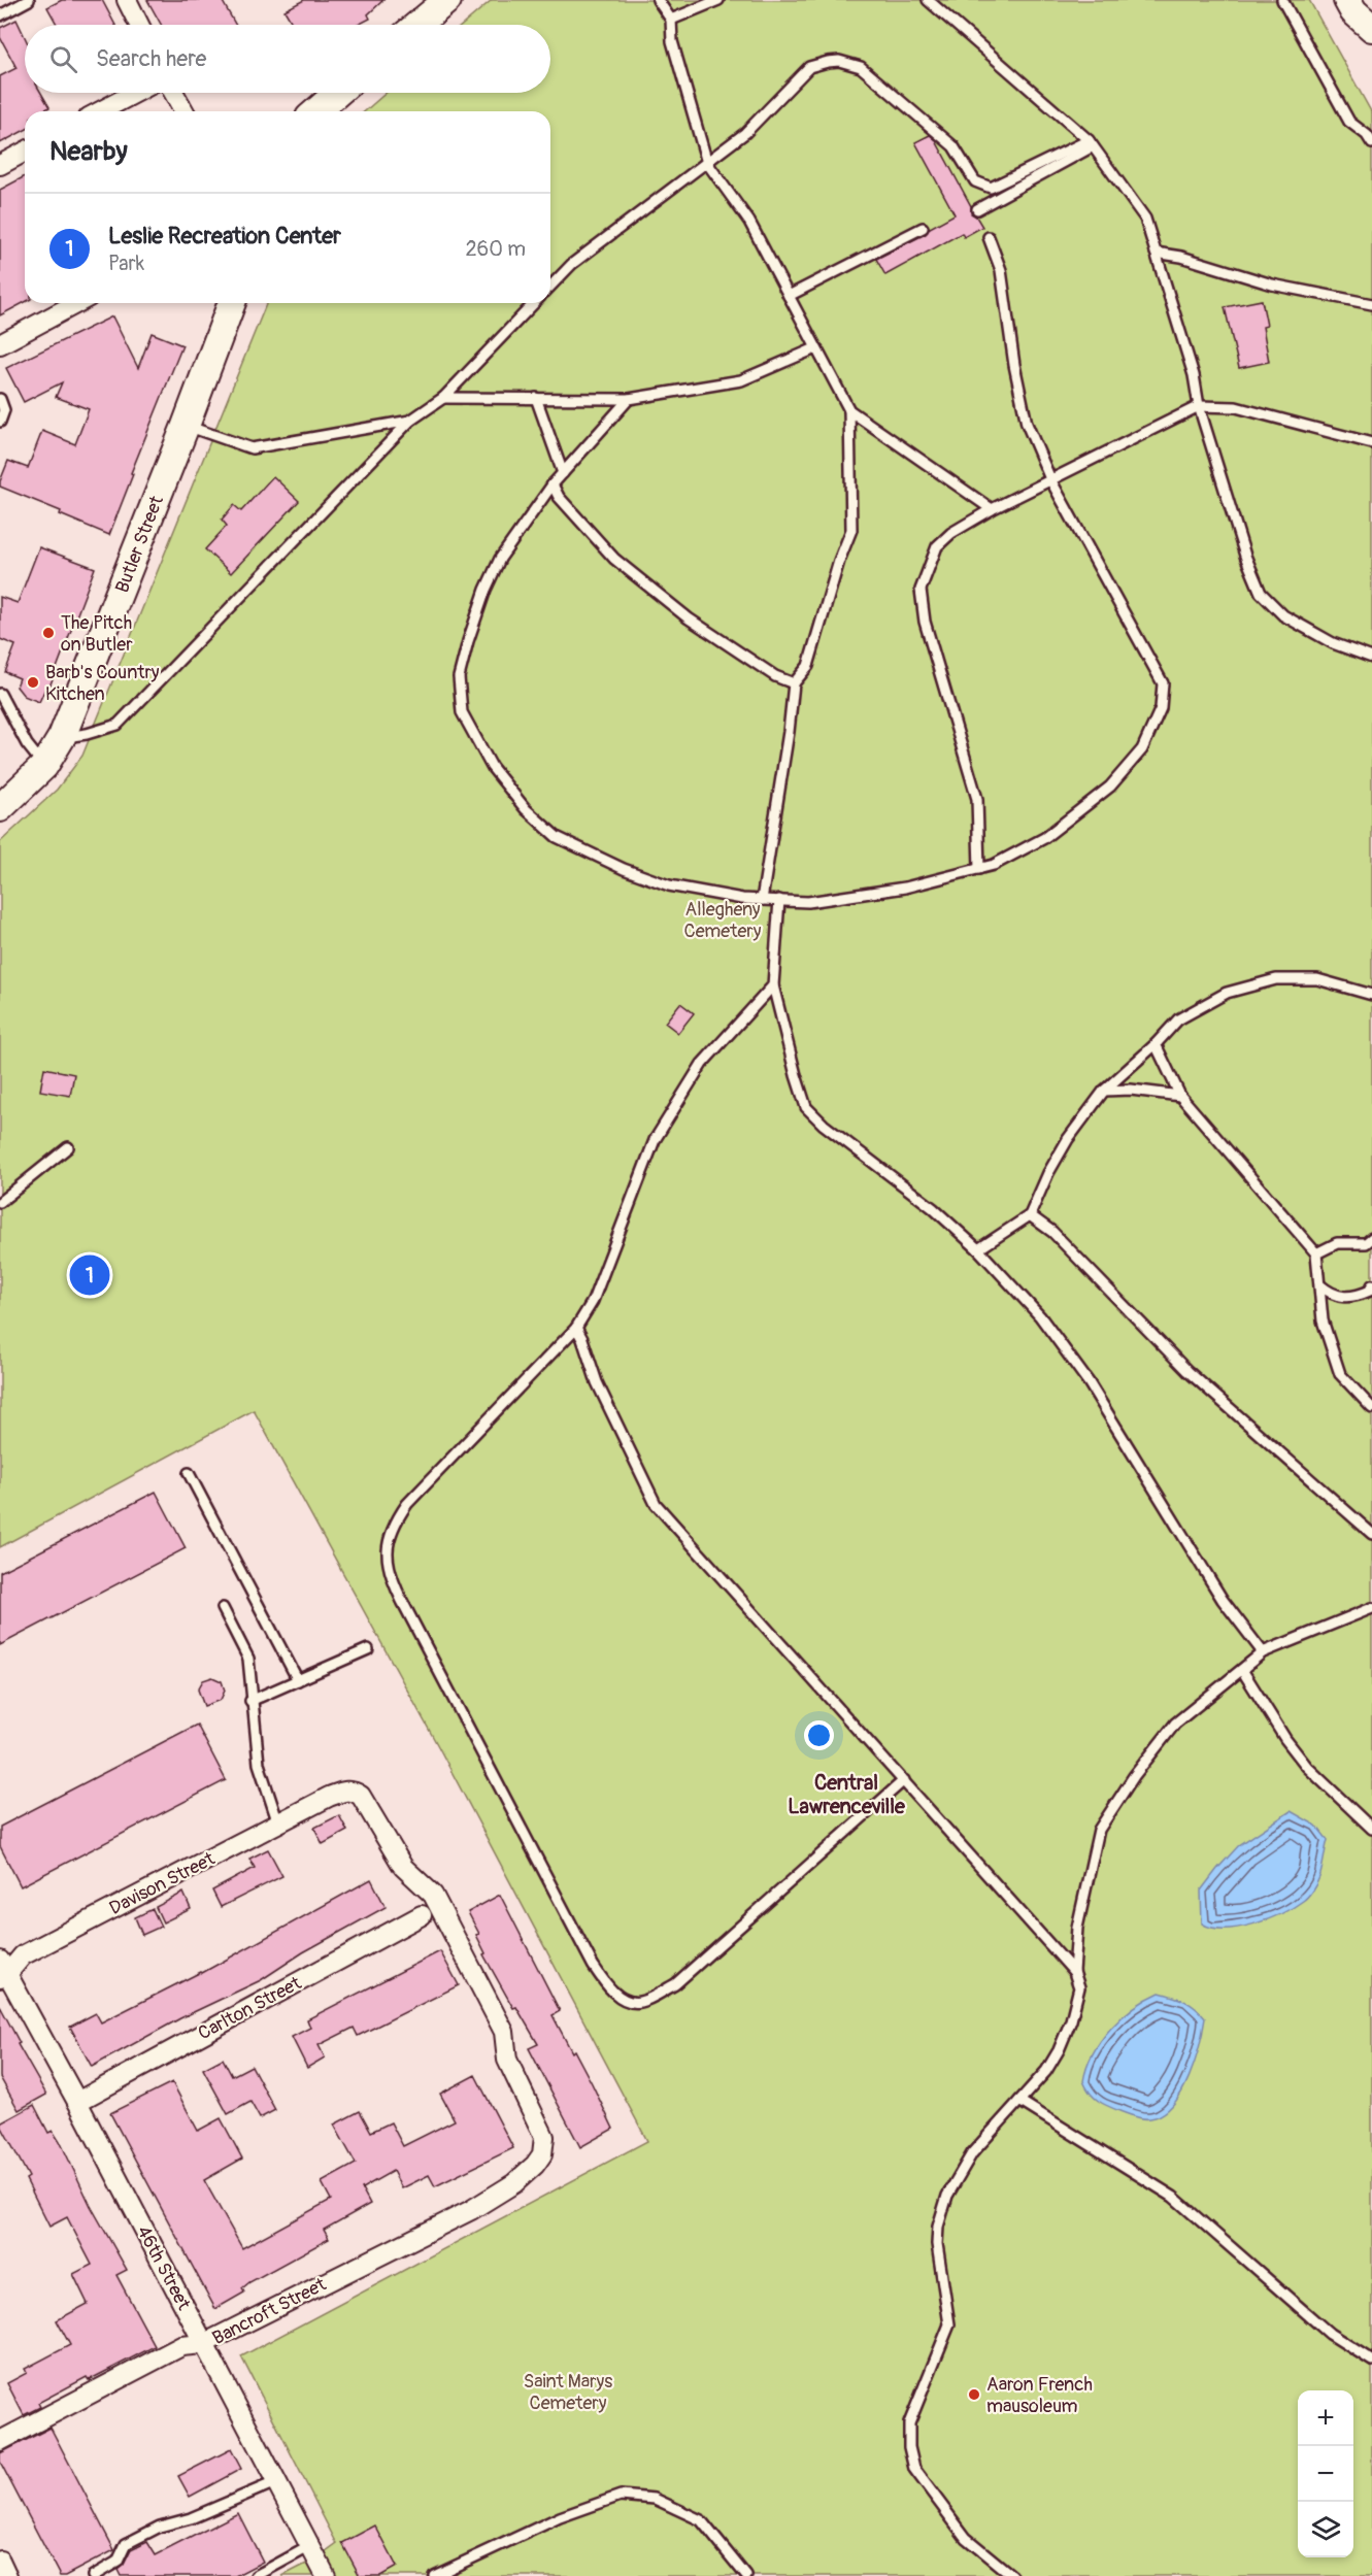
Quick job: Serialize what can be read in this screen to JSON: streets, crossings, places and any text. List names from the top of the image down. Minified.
{"streets":{"main road":["Butler Street"],"street":["Davison Street","Carlton Street","46th Street","Bancroft Street"]},"crossings":[["Davison Street","46th Street"],["Davison Street","Bancroft Street"],["Carlton Street","46th Street"],["46th Street","Bancroft Street"]],"districts":["Central Lawrenceville"],"parks":["Allegheny Cemetery","Saint Marys Cemetery"],"places":["The Pitch on Butler","Barb's Country Kitchen","Aaron French mausoleum"],"page":{"search":"Search here","heading":"Nearby","list":[{"mark":"1","name":"Leslie Recreation Center","note":"Park","value":"260 m"}],"pins":"1","map_buttons":["+","−"]}}
